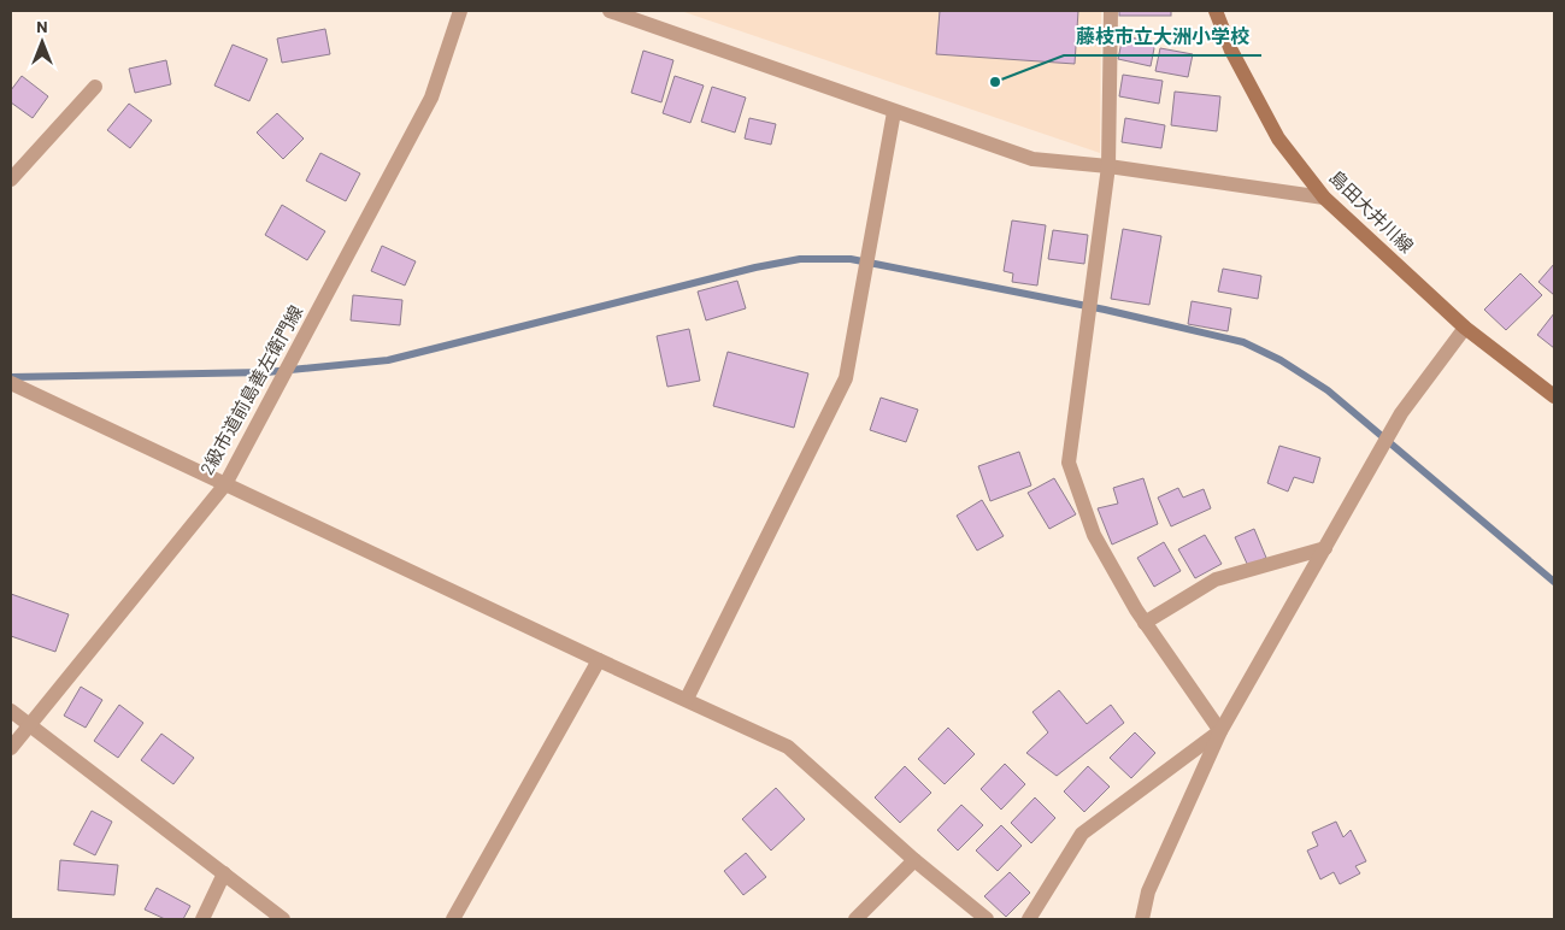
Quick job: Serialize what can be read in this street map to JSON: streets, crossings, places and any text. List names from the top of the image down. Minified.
{"streets":{"main road":["島田大井川線"],"street":["2級市道前島善左衛門線"]},"places":["藤枝市立大洲小学校"],"north":"top"}
